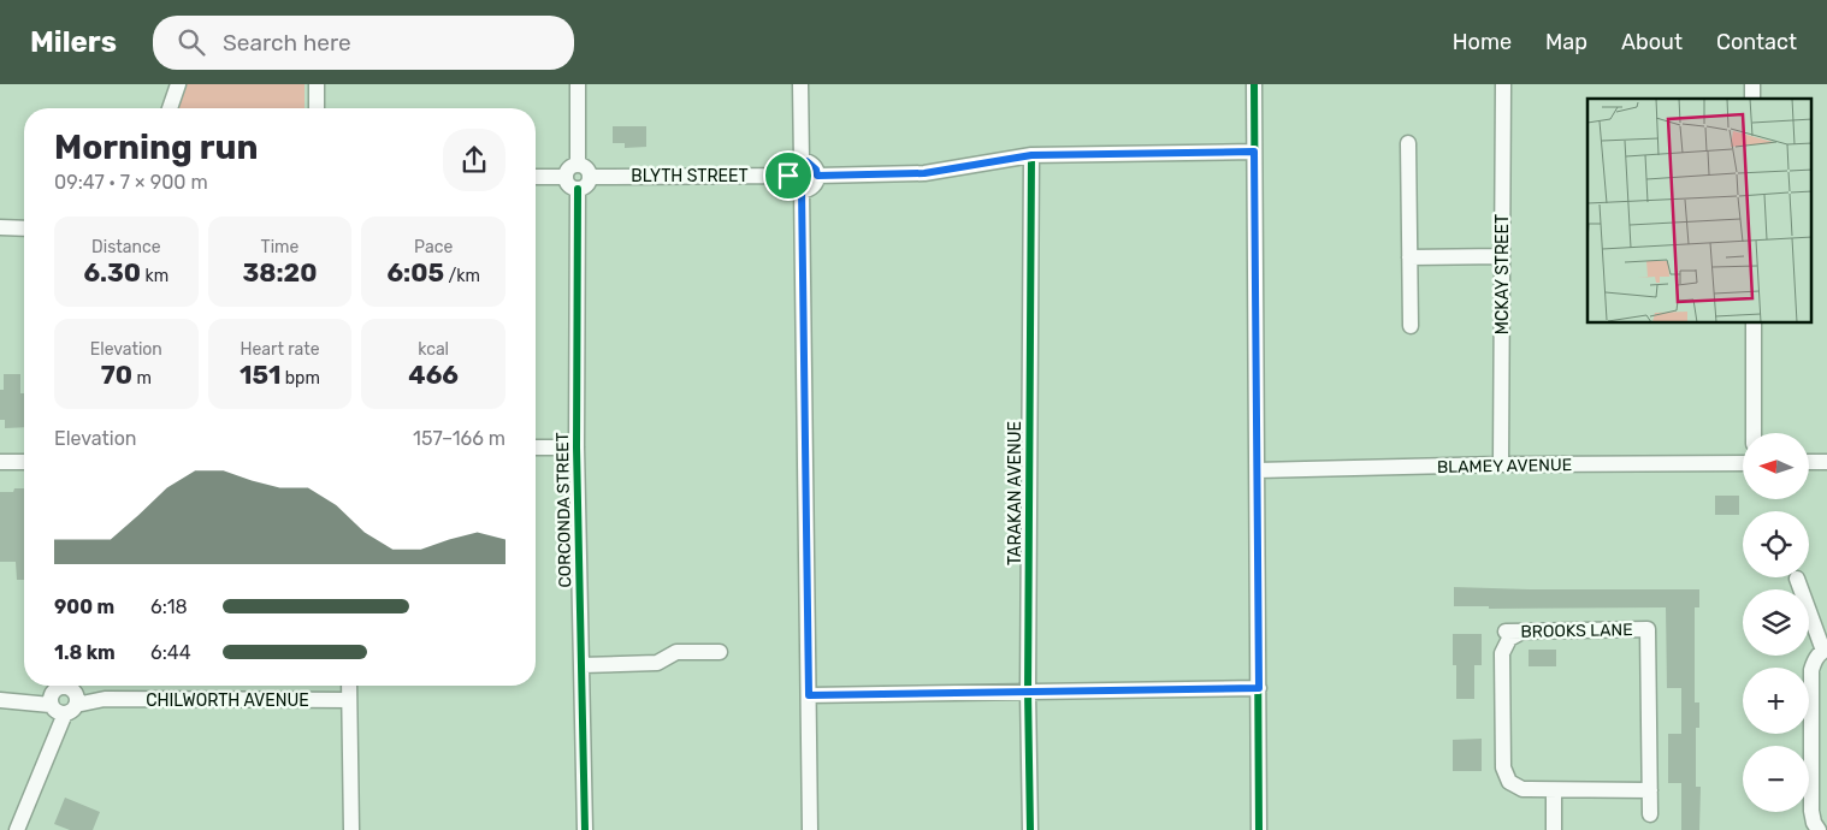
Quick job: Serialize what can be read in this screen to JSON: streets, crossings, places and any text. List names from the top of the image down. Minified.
{"streets":{"street":["BLYTH STREET","MCKAY STREET","BLAMEY AVENUE","TARAKAN AVENUE","CORCONDA STREET","BROOKS LANE","CHILWORTH AVENUE"]},"crossings":[["BLYTH STREET","CORCONDA STREET"],["MCKAY STREET","BLAMEY AVENUE"]],"north":"left","page":{"header":"Milers","search":"Search here","nav":["Home","Map","About","Contact"],"heading":["Morning run","09:47 · 7 × 900 m"],"stats":[["Distance","6.30 km"],["Time","38:20"],["Pace","6:05 /km"],["Elevation","70 m"],["Heart rate","151 bpm"],["kcal","466"]],"chart":["Elevation","157–166 m"],"map_buttons":["+","−"],"list":[{"name":"900 m","note":"6:18"},{"name":"1.8 km","note":"6:44"}]}}
